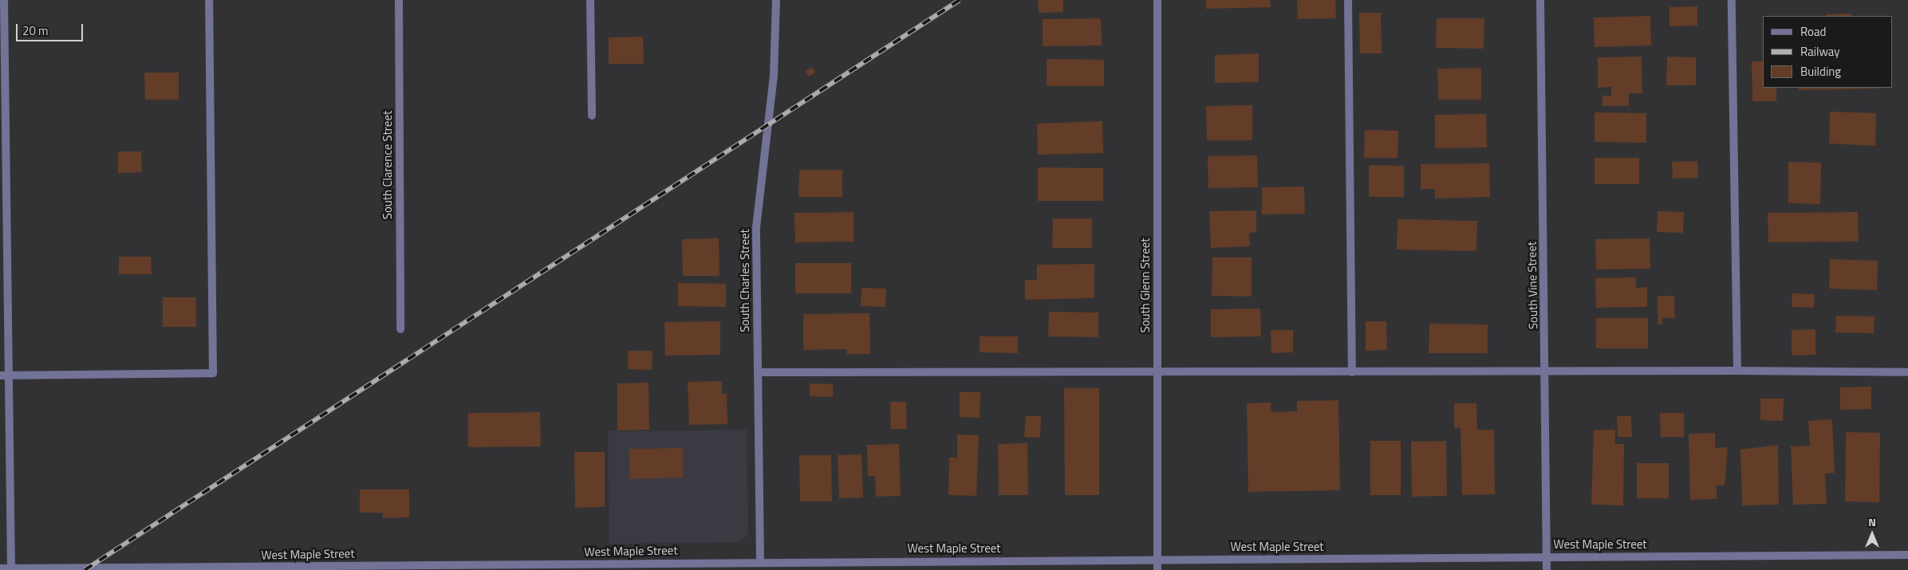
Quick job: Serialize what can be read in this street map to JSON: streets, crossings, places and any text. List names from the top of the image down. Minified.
{"streets":{"street":["South Clarence Street","South Charles Street","South Glenn Street","South Vine Street","West Maple Street"]},"crossings":[["South Charles Street","West Maple Street"],["South Glenn Street","West Maple Street"],["South Vine Street","West Maple Street"]],"legend":["Road","Railway","Building"],"scale_bar":"20 m","north":"top"}
